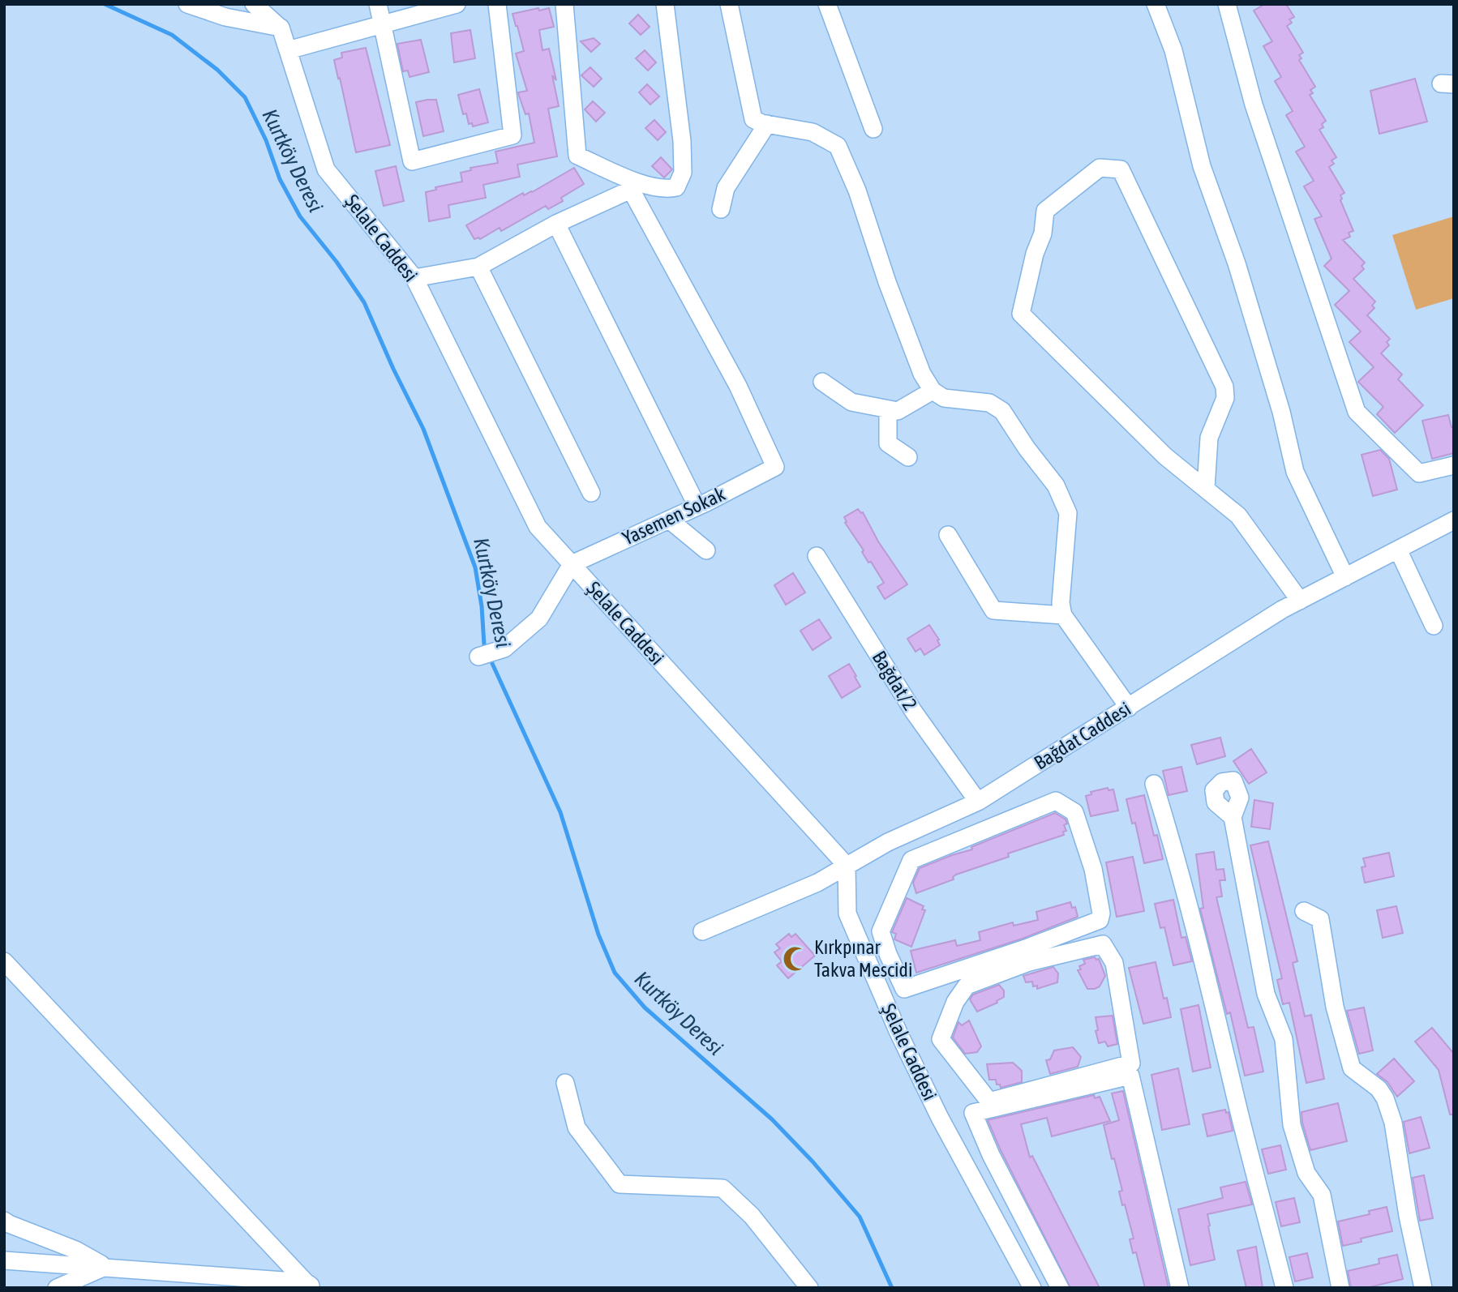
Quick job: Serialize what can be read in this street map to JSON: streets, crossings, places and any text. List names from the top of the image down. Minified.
{"streets":{"street":["Şelale Caddesi","Yasemen Sokak","Bağdat/2","Bağdat Caddesi"]},"crossings":[["Şelale Caddesi","Yasemen Sokak"],["Şelale Caddesi","Bağdat Caddesi"],["Bağdat/2","Bağdat Caddesi"]],"water":["Kurtköy Deresi"],"places":{"mosque":["Kırkpınar Takva Mescidi"]}}
